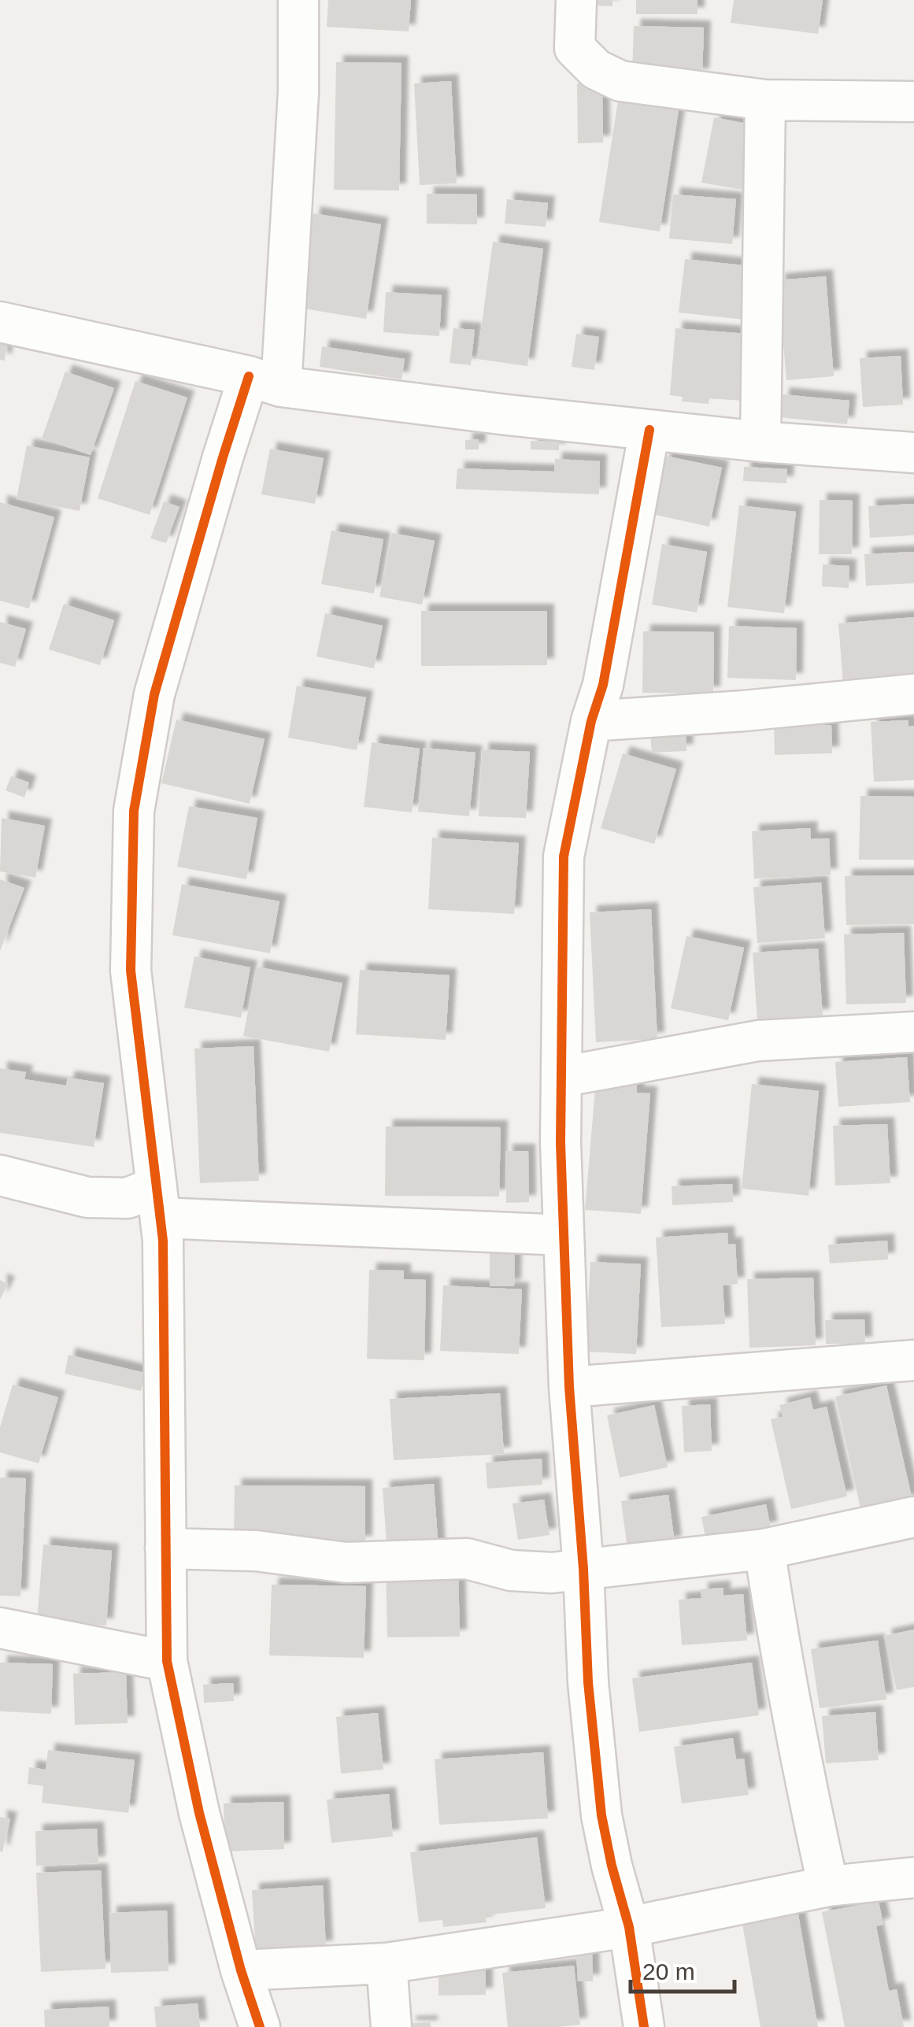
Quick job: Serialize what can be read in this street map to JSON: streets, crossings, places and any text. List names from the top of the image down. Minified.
{"scale_bar":"20 m"}
